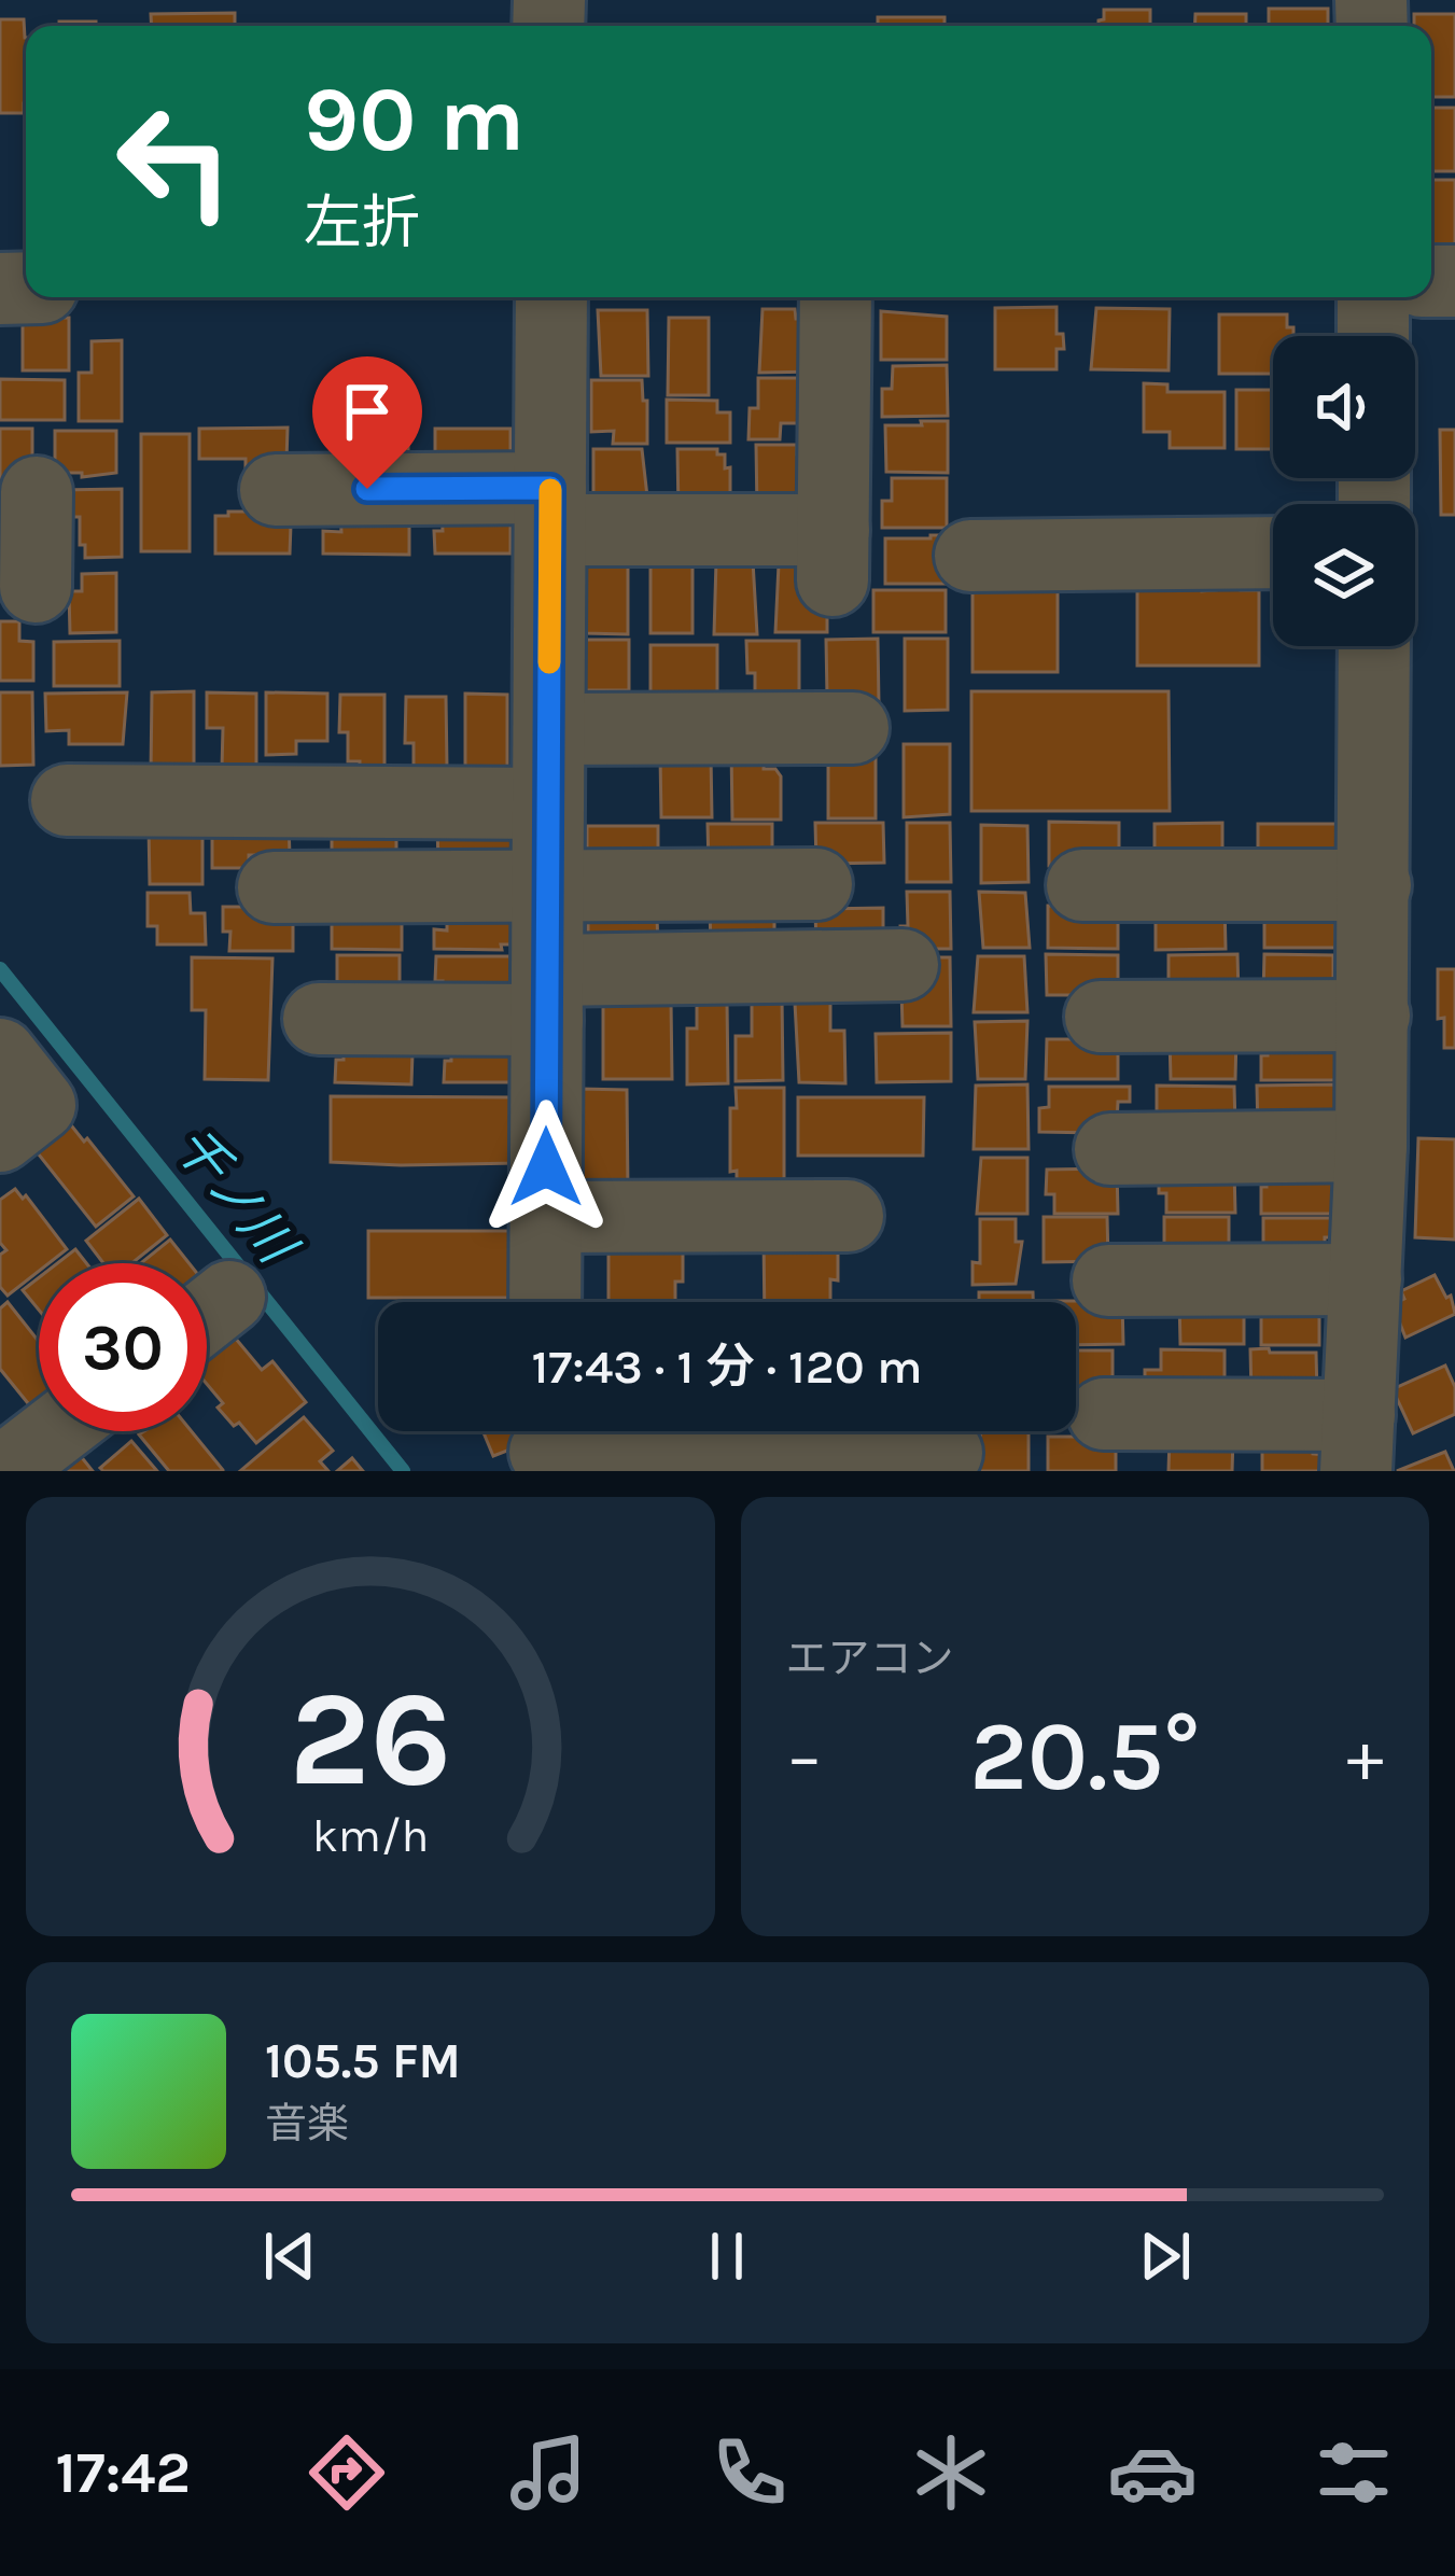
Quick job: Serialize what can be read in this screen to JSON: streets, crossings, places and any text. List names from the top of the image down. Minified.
{"water":["千ノ川"],"page":{"turn":["90 m","左折"],"limit":"30","trip":"17:43 · 1 分 · 120 m","tile":"エアコン","heat":["−","20.5°","+"],"song":["105.5 FM","音楽"],"tabs":"17:42","gauge":["26","km/h"]}}
